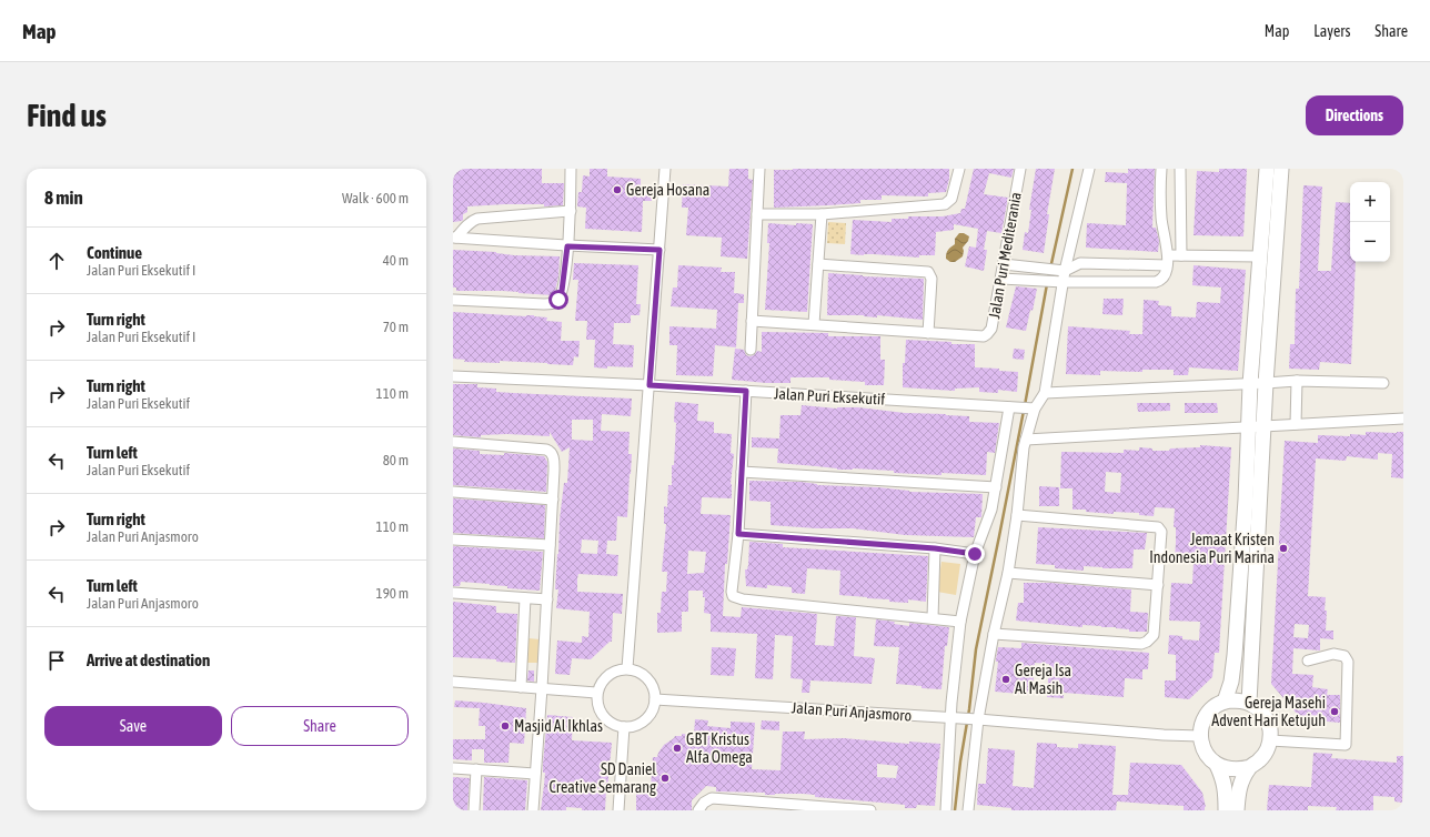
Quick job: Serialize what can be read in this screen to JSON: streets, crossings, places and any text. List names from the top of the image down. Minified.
{"streets":{"street":["Jalan Puri Mediterania","Jalan Puri Eksekutif","Jalan Puri Anjasmoro"]},"places":["Gereja Hosana","Jemaat Kristen Indonesia Puri Marina","Gereja Isa Al Masih","Gereja Masehi Advent Hari Ketujuh","Masjid Al Ikhlas","GBT Kristus Alfa Omega","SD Daniel Creative Semarang"],"page":{"header":"Map","nav":["Map","Layers","Share"],"buttons":["Directions",["Save","Share"]],"title":"Find us","heading":["8 min","Walk · 600 m"],"map_buttons":["+","−"],"list":[["Continue","Jalan Puri Eksekutif I","40 m"],["Turn right","Jalan Puri Eksekutif I","70 m"],["Turn right","Jalan Puri Eksekutif","110 m"],["Turn left","Jalan Puri Eksekutif","80 m"],["Turn right","Jalan Puri Anjasmoro","110 m"],["Turn left","Jalan Puri Anjasmoro","190 m"],"Arrive at destination"]}}
